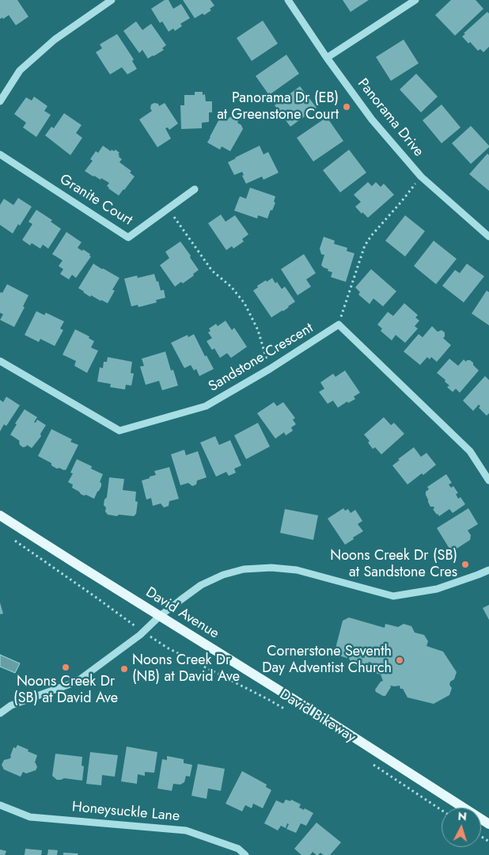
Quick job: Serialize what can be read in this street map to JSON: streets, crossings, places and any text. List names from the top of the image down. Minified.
{"streets":{"main road":["David Avenue"],"street":["Panorama Drive","Granite Court","Sandstone Crescent","Honeysuckle Lane"],"path":["David Bikeway"]},"places":["Panorama Dr (EB) at Greenstone Court","Noons Creek Dr (SB) at Sandstone Cres","Cornerstone Seventh Day Adventist Church","Noons Creek Dr (SB) at David Ave","Noons Creek Dr (NB) at David Ave"],"north":"top"}
